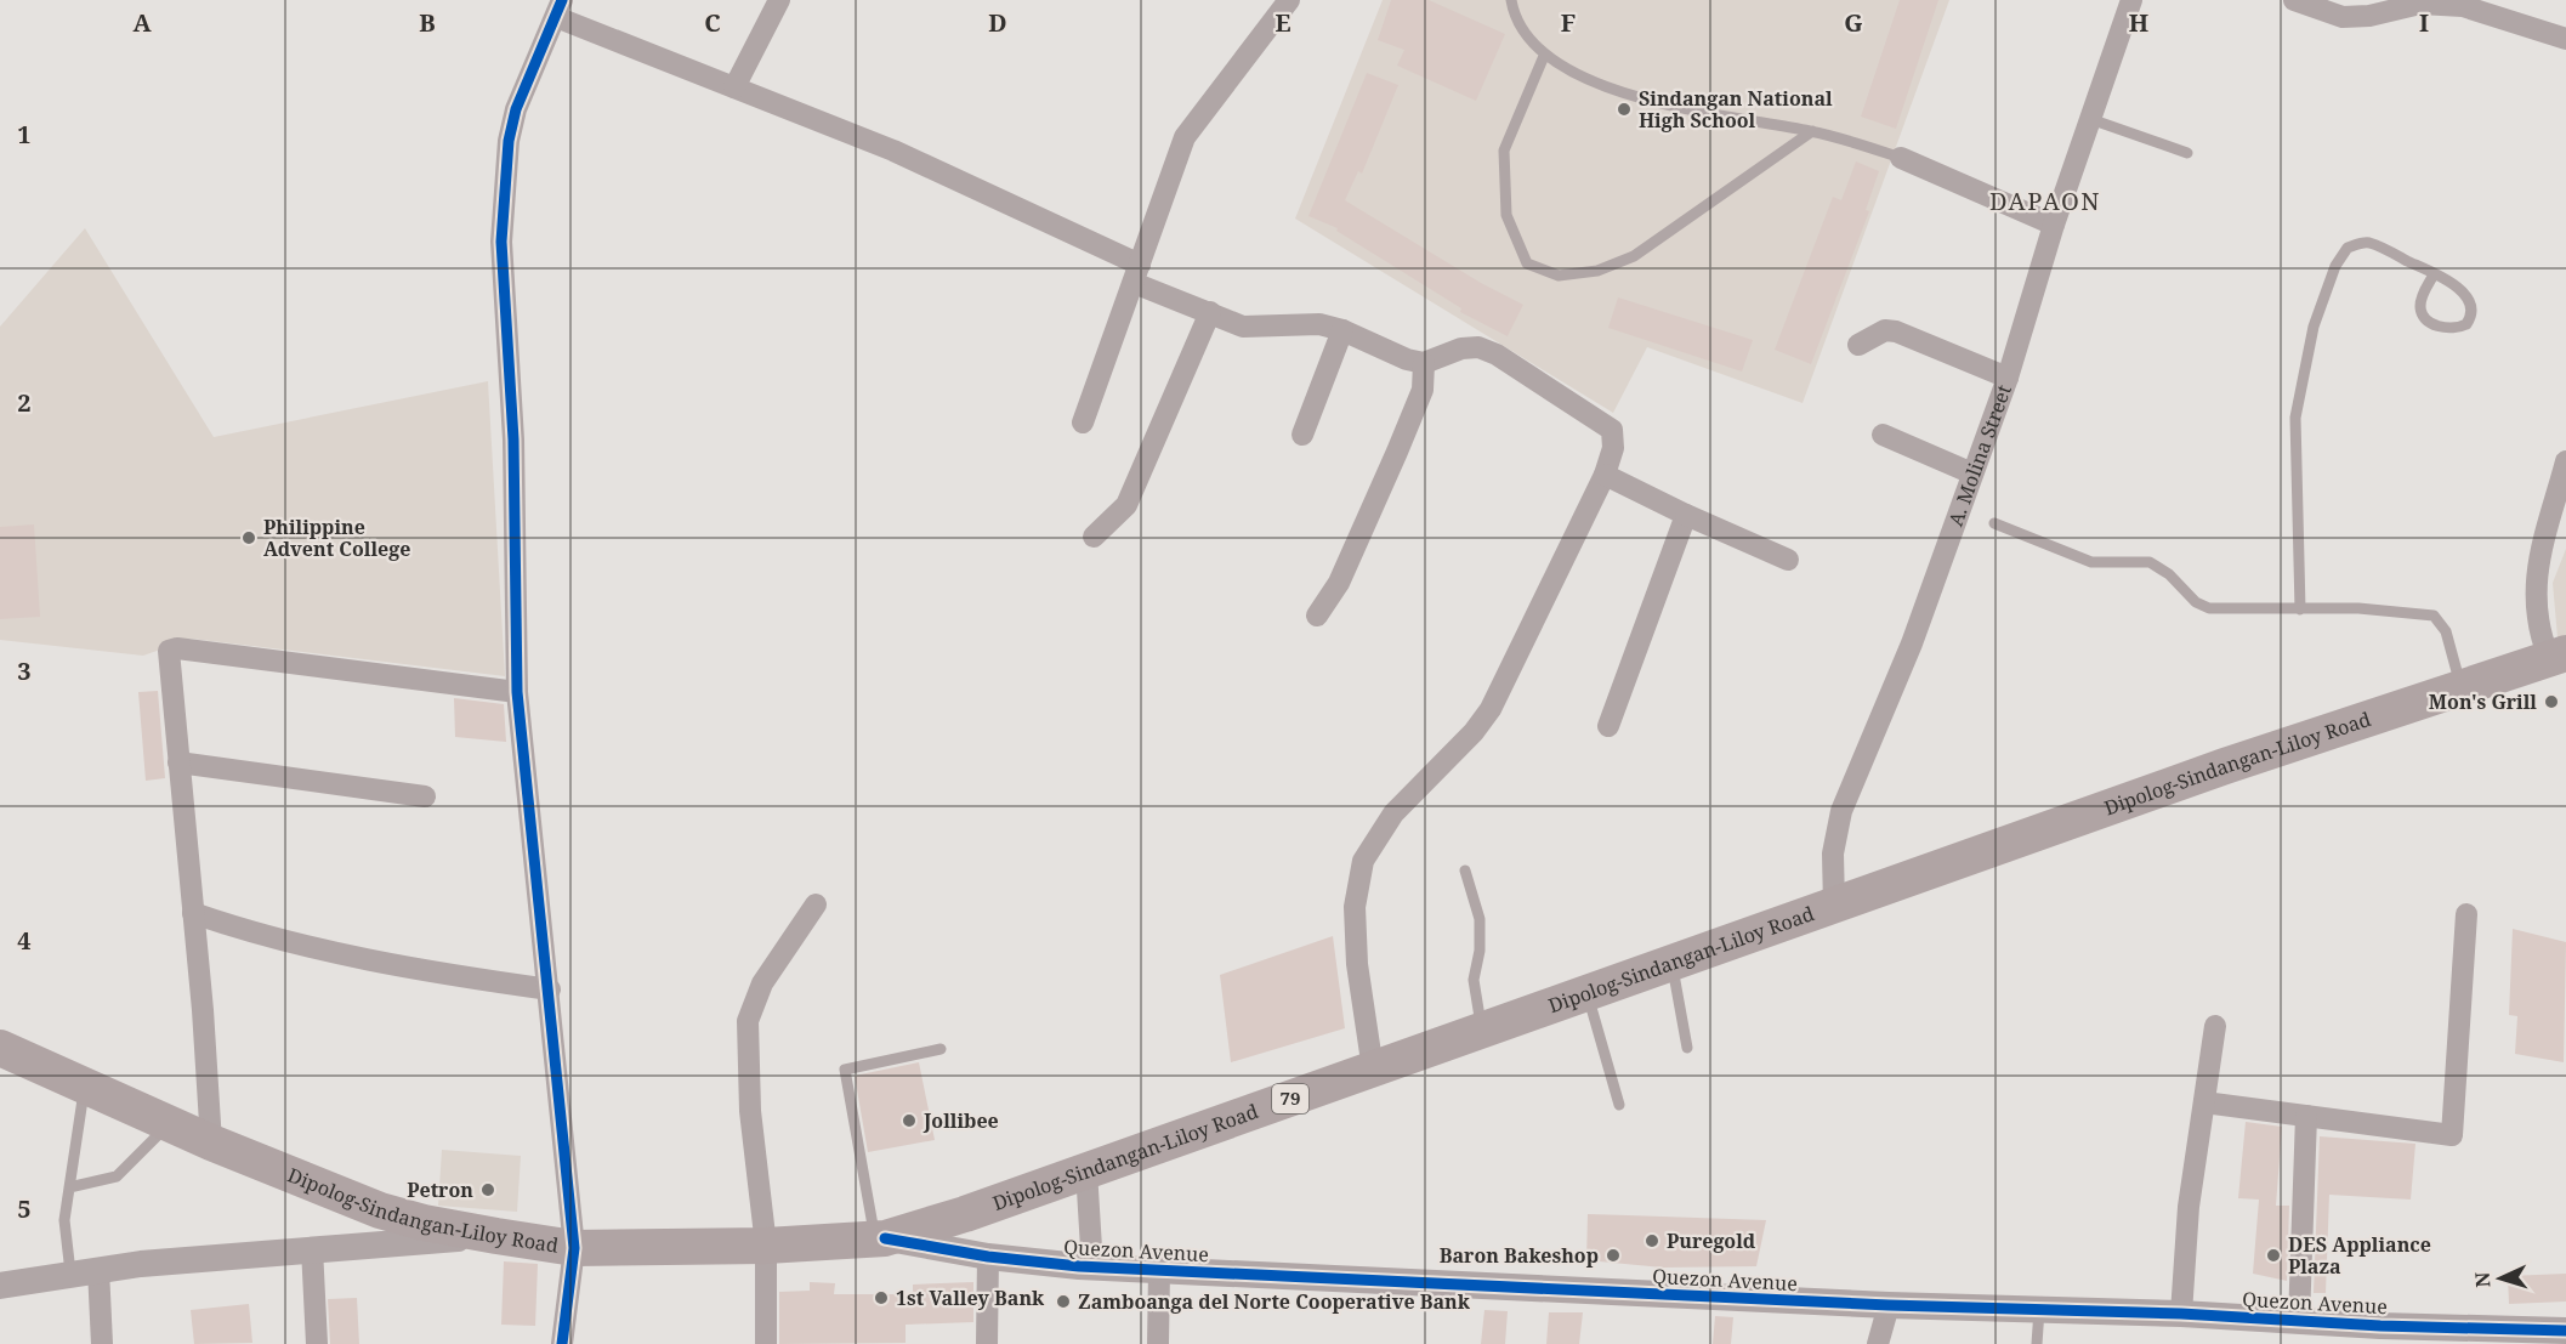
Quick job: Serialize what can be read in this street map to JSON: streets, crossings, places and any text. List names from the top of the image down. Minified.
{"streets":{"highway":["Dipolog-Sindangan-Liloy Road","79"],"street":["A. Molina Street","Quezon Avenue"]},"crossings":[["A. Molina Street","Dipolog-Sindangan-Liloy Road"],["Dipolog-Sindangan-Liloy Road","Quezon Avenue"]],"districts":["DAPAON"],"places":["Sindangan National High School","Philippine Advent College","Mon's Grill","Jollibee","Petron","Puregold","Baron Bakeshop","DES Appliance Plaza","1st Valley Bank","Zamboanga del Norte Cooperative Bank"],"north":"left","grid":{"columns":["A","B","C","D","E","F","G","H","I"],"rows":["1","2","3","4","5"]}}
